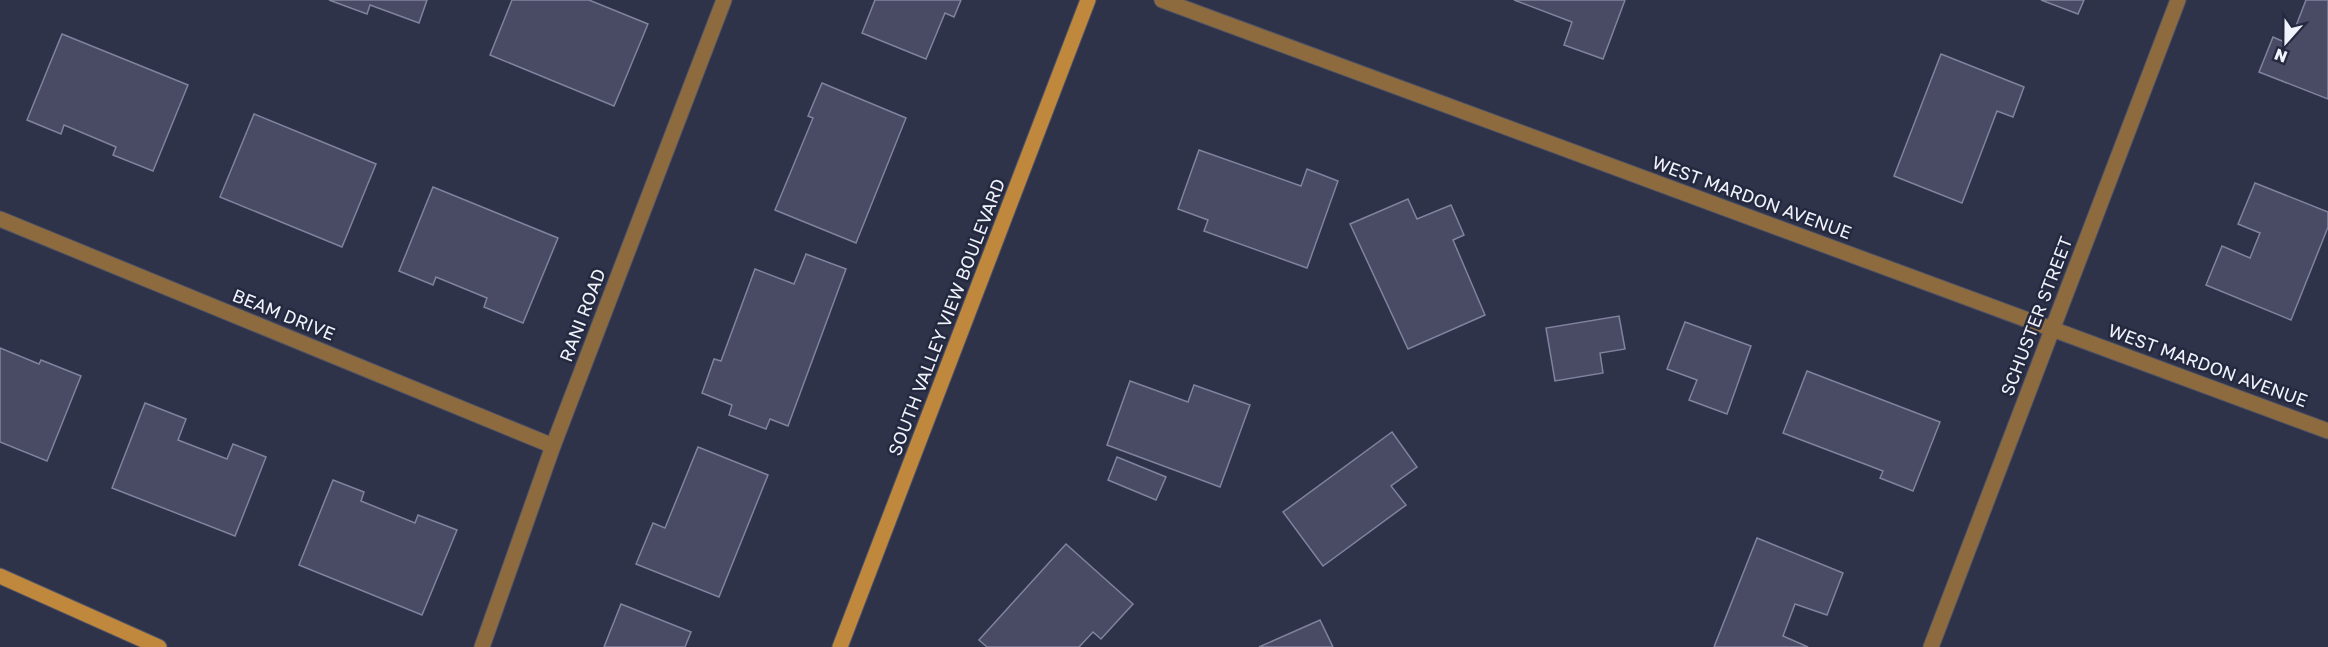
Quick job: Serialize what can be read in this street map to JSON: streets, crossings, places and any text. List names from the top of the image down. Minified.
{"streets":{"main road":["SOUTH VALLEY VIEW BOULEVARD"],"street":["WEST MARDON AVENUE","BEAM DRIVE","RANI ROAD","SCHUSTER STREET"]},"crossings":[["WEST MARDON AVENUE","SCHUSTER STREET"],["BEAM DRIVE","RANI ROAD"]],"north":"bottom"}
